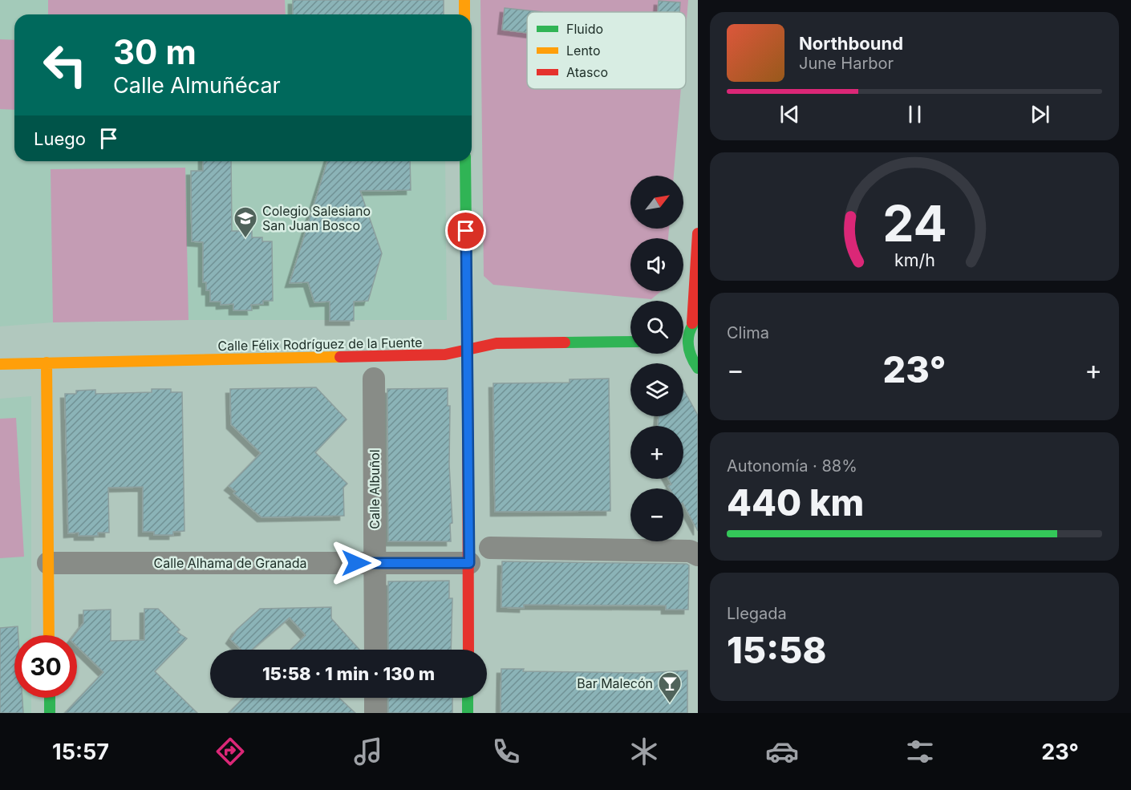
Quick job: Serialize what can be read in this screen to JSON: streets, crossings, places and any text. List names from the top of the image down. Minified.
{"streets":{"street":["Calle Félix Rodríguez de la Fuente","Calle Albuñol","Calle Alhama de Granada"]},"crossings":[["Calle Albuñol","Calle Alhama de Granada"]],"places":{"school or university":["Colegio Salesiano San Juan Bosco"],"bar":["Bar Malecón"]},"legend":["Fluido","Lento","Atasco"],"north":"top right","page":{"turn":["30 m","Calle Almuñécar"],"song":["Northbound","June Harbor"],"then":"Luego","map_buttons":["+","−"],"tile":["Clima",["Autonomía · 88%","440 km"],["Llegada","15:58"]],"heat":["−","23°","+"],"limit":"30","trip":"15:58 · 1 min · 130 m","tabs":["15:57","23°"],"gauge":["24","km/h"]}}
